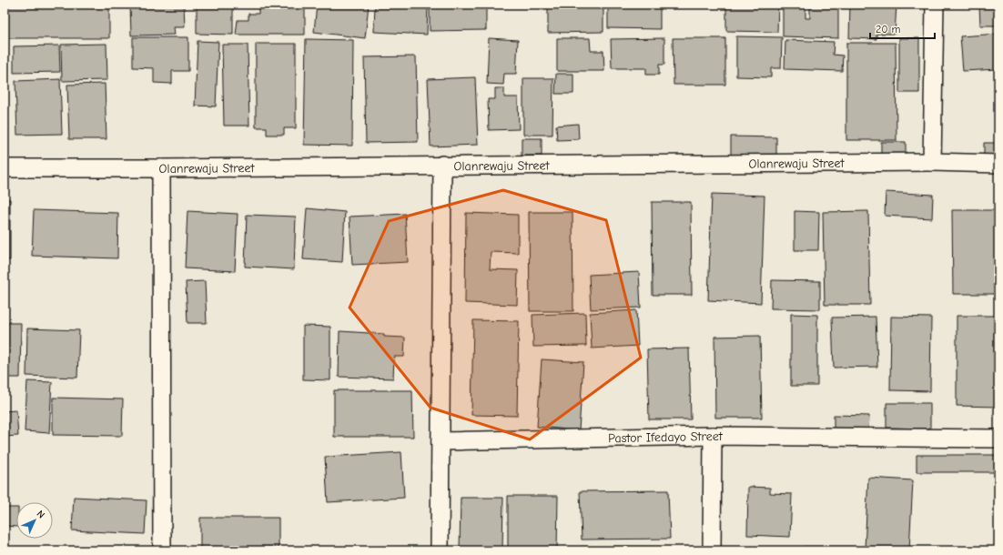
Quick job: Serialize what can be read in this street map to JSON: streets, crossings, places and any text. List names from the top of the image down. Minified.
{"streets":{"street":["Olanrewaju Street","Pastor Ifedayo Street"]},"scale_bar":"20 m","north":"top right"}
